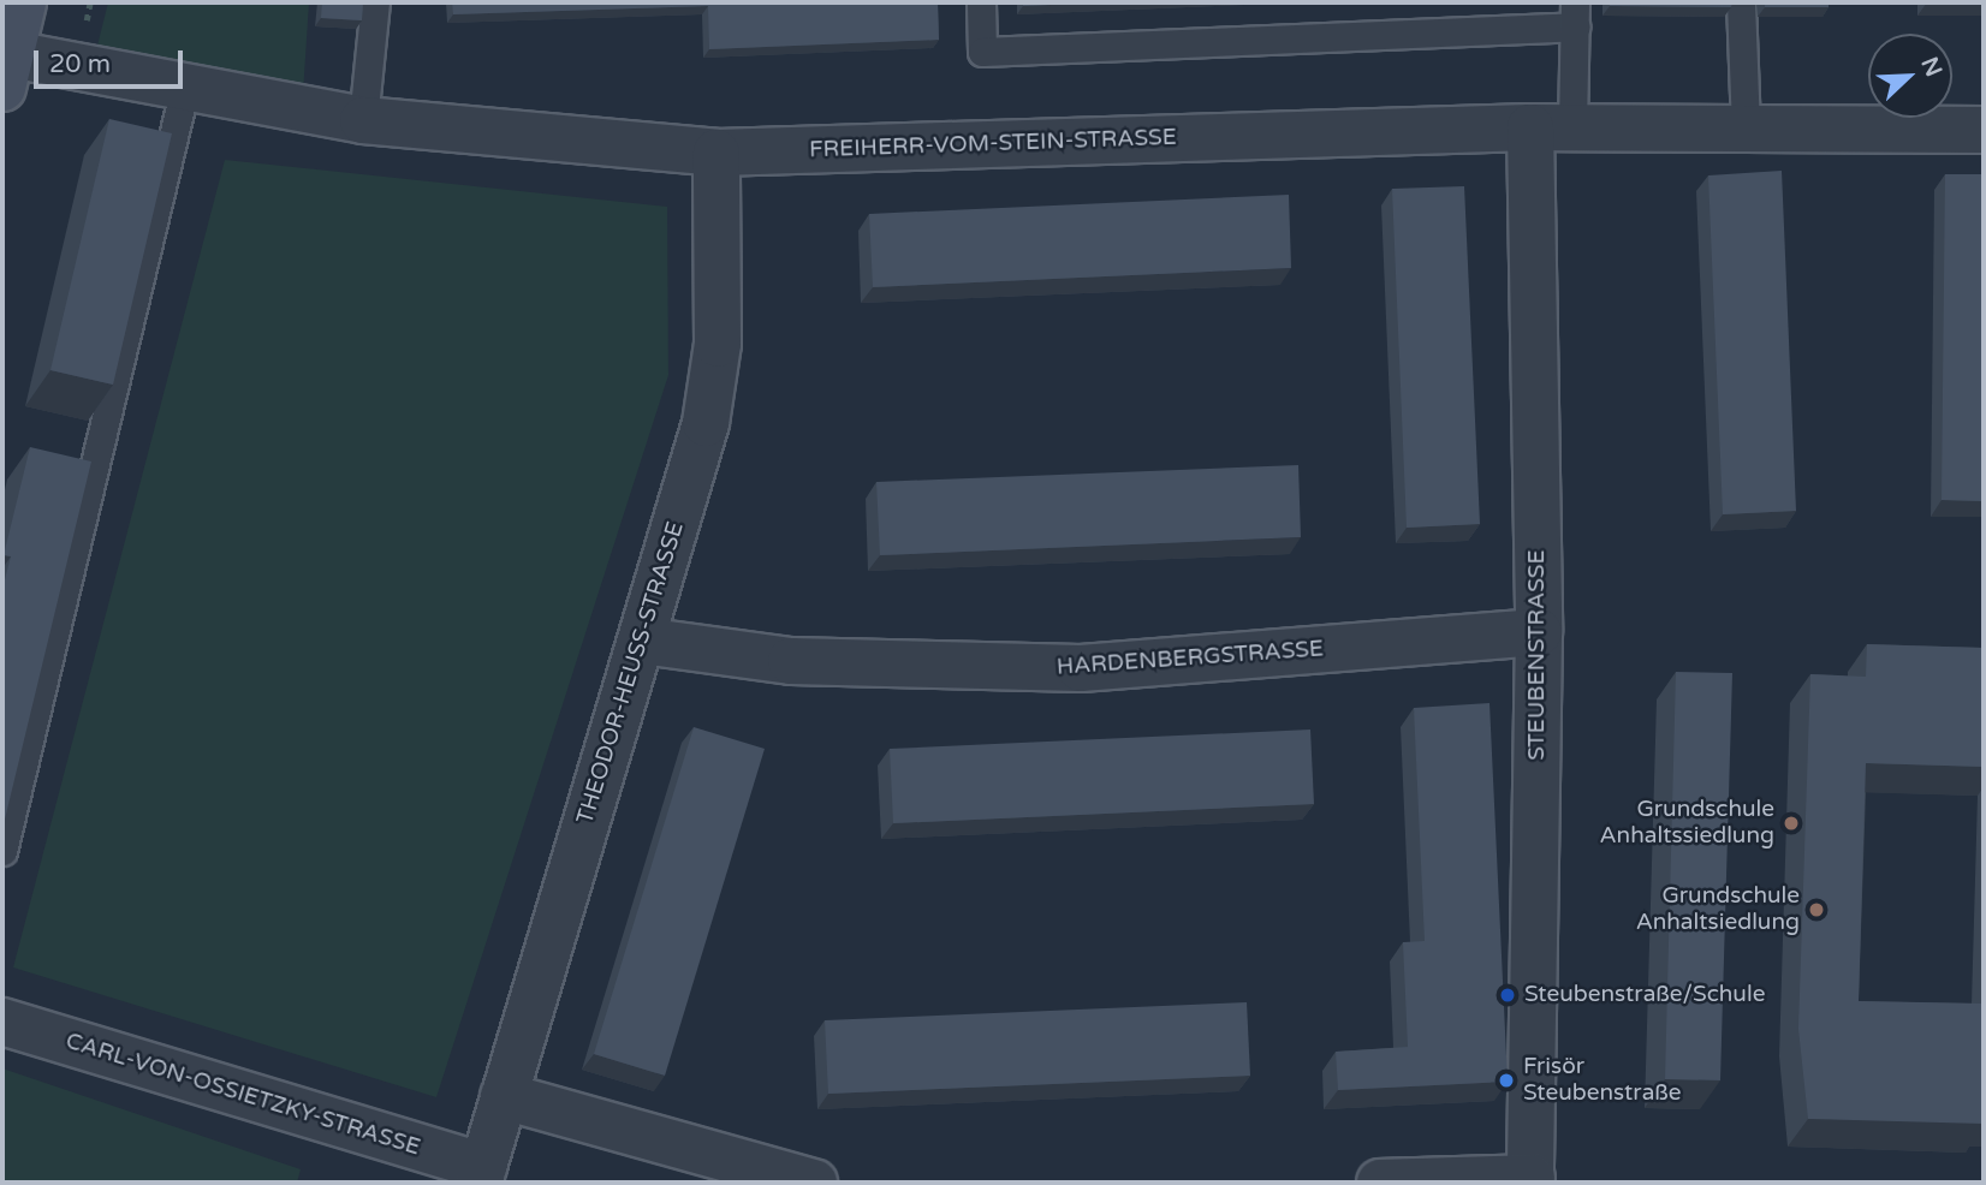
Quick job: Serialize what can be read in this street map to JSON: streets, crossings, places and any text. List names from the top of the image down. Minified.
{"streets":{"street":["FREIHERR-VOM-STEIN-STRASSE","STEUBENSTRASSE","HARDENBERGSTRASSE","THEODOR-HEUSS-STRASSE","CARL-VON-OSSIETZKY-STRASSE"]},"crossings":[["FREIHERR-VOM-STEIN-STRASSE","STEUBENSTRASSE"],["FREIHERR-VOM-STEIN-STRASSE","THEODOR-HEUSS-STRASSE"],["STEUBENSTRASSE","HARDENBERGSTRASSE"],["HARDENBERGSTRASSE","THEODOR-HEUSS-STRASSE"],["THEODOR-HEUSS-STRASSE","CARL-VON-OSSIETZKY-STRASSE"]],"places":["Grundschule Anhaltssiedlung","Grundschule Anhaltsiedlung","Steubenstraße/Schule","Frisör Steubenstraße"],"scale_bar":"20 m","north":"top right"}
